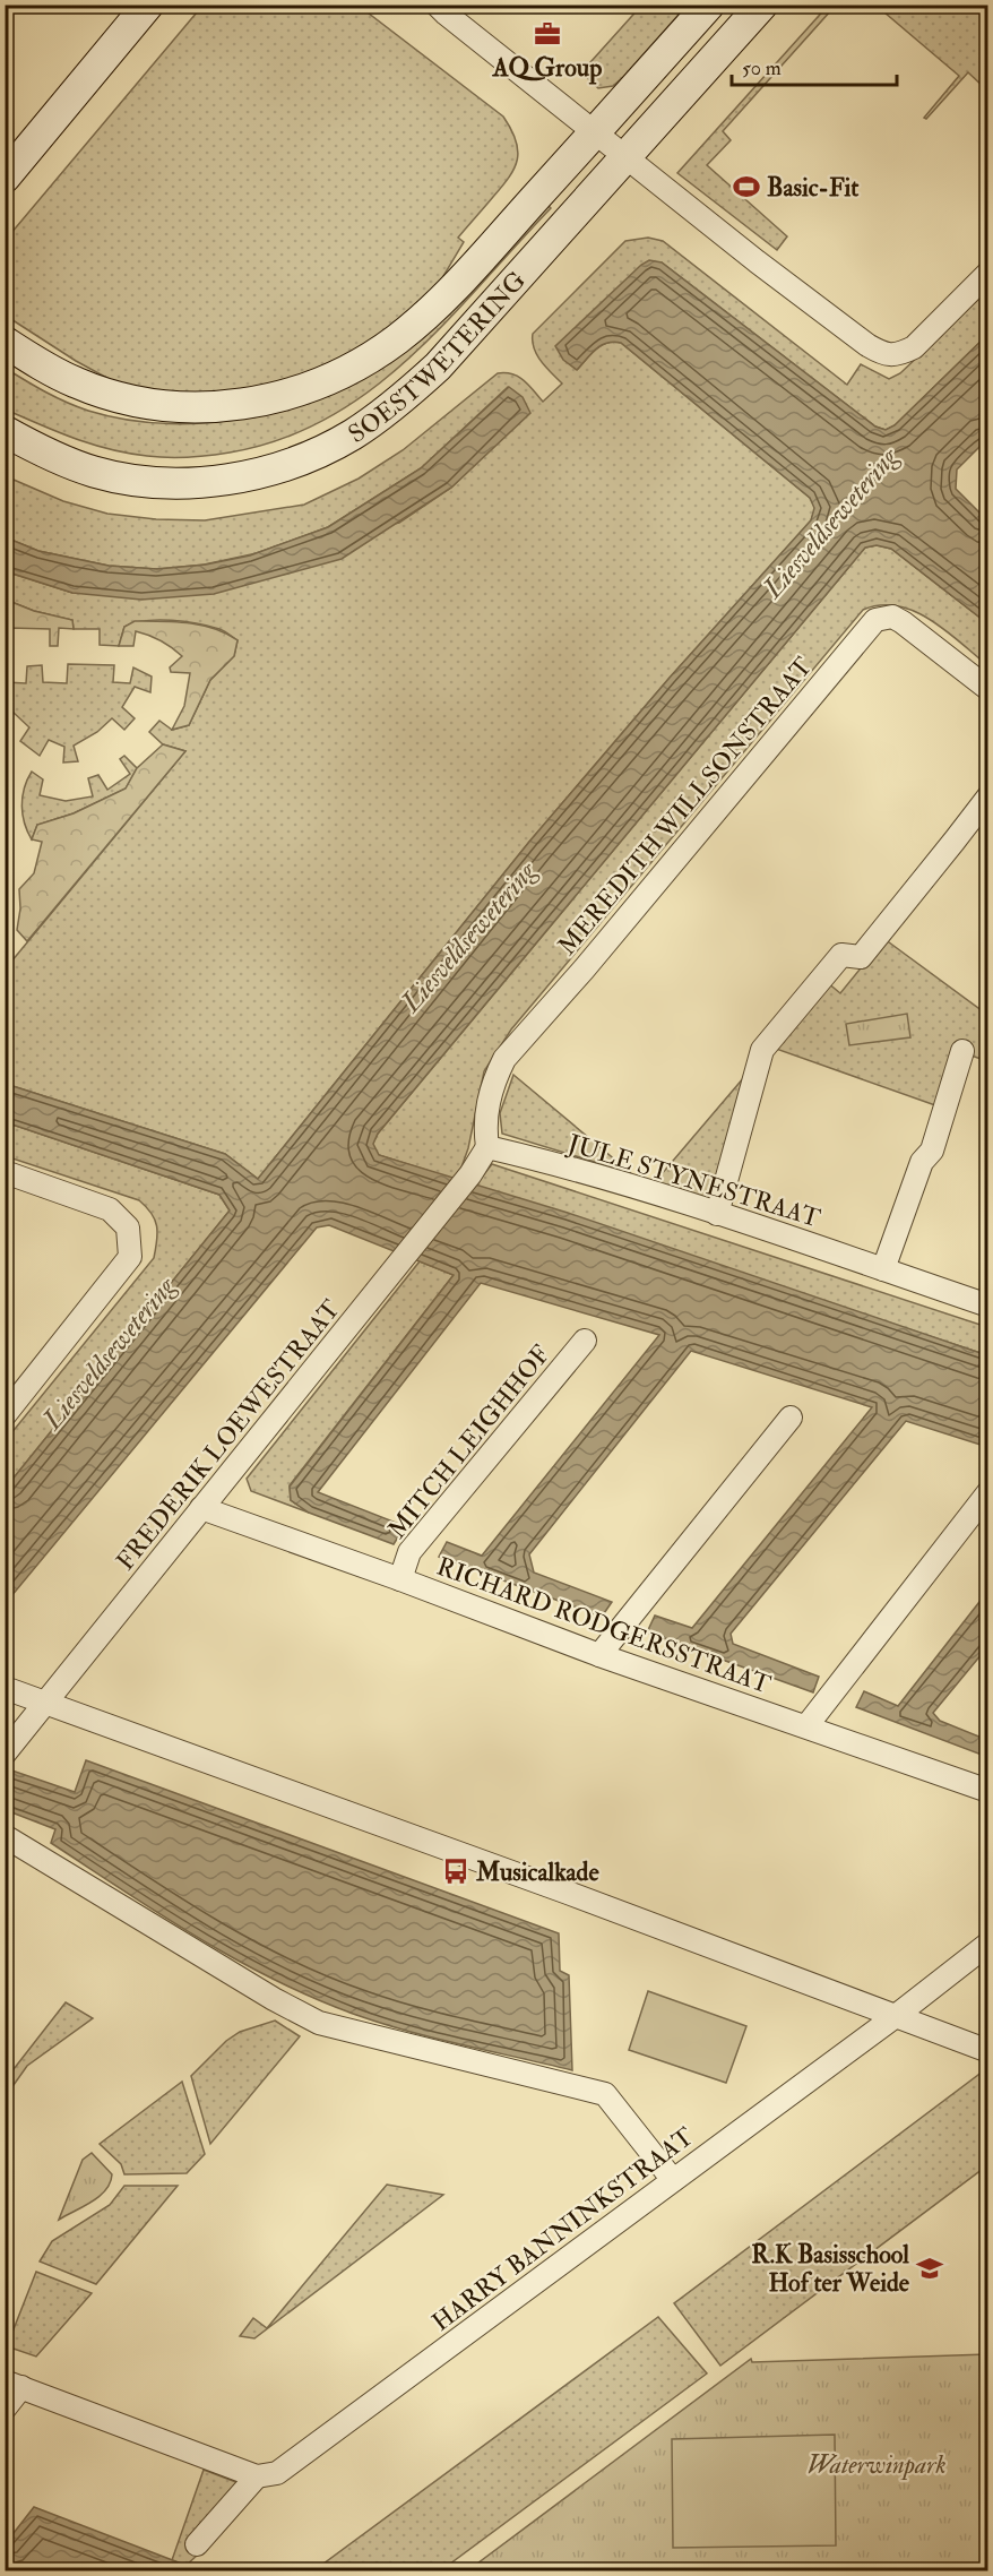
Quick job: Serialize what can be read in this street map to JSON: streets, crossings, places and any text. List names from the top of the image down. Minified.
{"streets":{"main road":["SOESTWETERING"],"street":["MEREDITH WILLSONSTRAAT","JULE STYNESTRAAT","FREDERIK LOEWESTRAAT","MITCH LEIGHHOF","RICHARD RODGERSSTRAAT","HARRY BANNINKSTRAAT"]},"crossings":[["MEREDITH WILLSONSTRAAT","JULE STYNESTRAAT"],["MEREDITH WILLSONSTRAAT","FREDERIK LOEWESTRAAT"],["JULE STYNESTRAAT","FREDERIK LOEWESTRAAT"],["FREDERIK LOEWESTRAAT","RICHARD RODGERSSTRAAT"],["MITCH LEIGHHOF","RICHARD RODGERSSTRAAT"]],"water":["Liesveldsewetering"],"parks":["Waterwinpark"],"places":{"office":["AQ Group"],"sports":["Basic-Fit"],"bus stop":["Musicalkade"],"school or university":["R.K Basisschool Hof ter Weide"]},"scale_bar":"50 m"}
